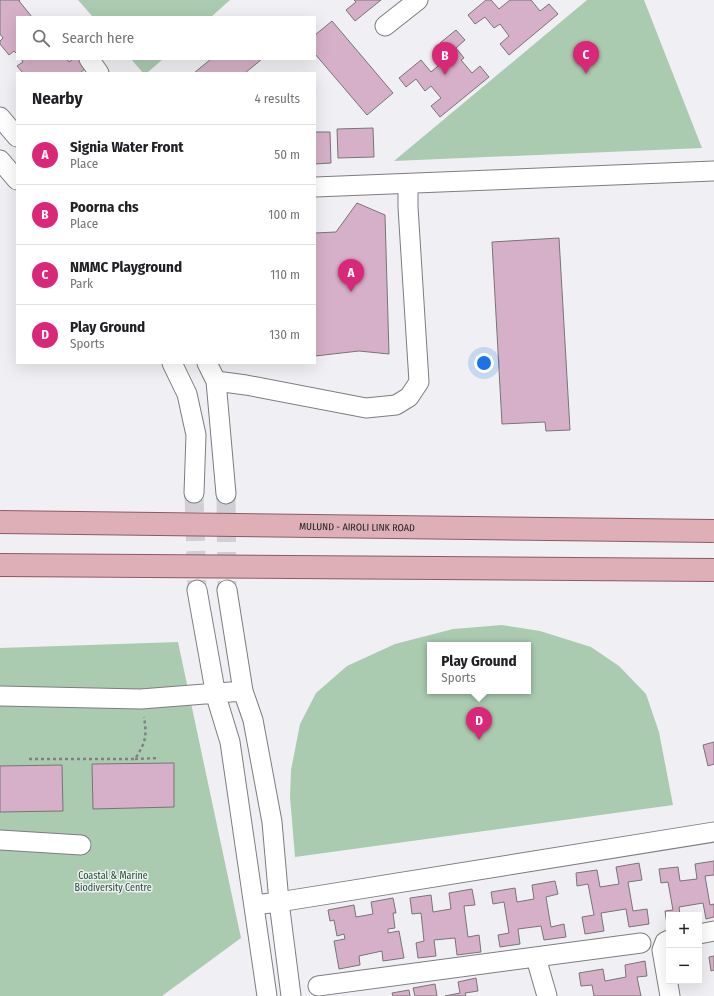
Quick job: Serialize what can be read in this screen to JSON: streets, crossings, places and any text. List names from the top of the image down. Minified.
{"streets":{"main road":["MULUND - AIROLI LINK ROAD"]},"parks":["Coastal & Marine Biodiversity Centre"],"page":{"search":"Search here","pins":["C","B","A","D"],"heading":["Nearby","4 results"],"list":[{"mark":"A","name":"Signia Water Front","note":"Place","value":"50 m"},{"mark":"B","name":"Poorna chs","note":"Place","value":"100 m"},{"mark":"C","name":"NMMC Playground","note":"Park","value":"110 m"},{"mark":"D","name":"Play Ground","note":"Sports","value":"130 m"}],"popup":["Play Ground","Sports"],"map_buttons":["+","−"]}}
